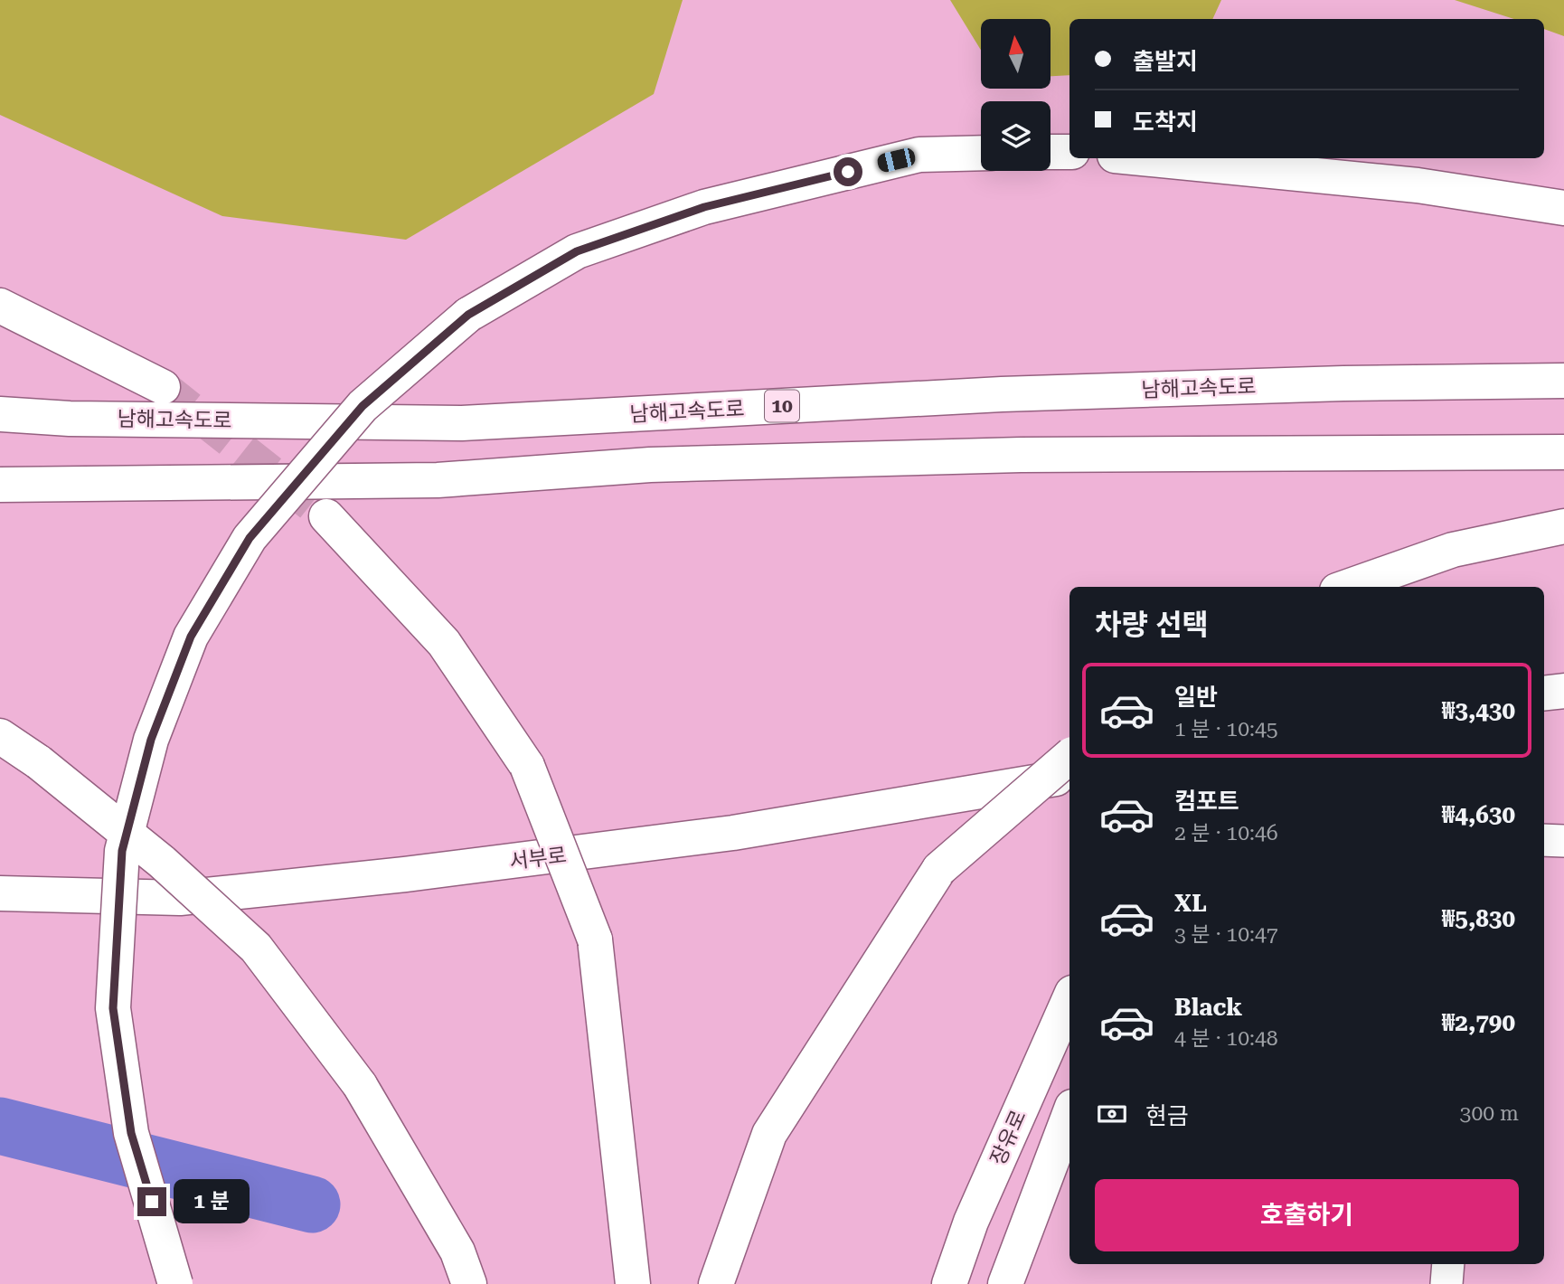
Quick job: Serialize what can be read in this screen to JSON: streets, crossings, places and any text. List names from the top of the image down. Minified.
{"streets":{"main road":["남해고속도로","10","서부로","장유로"]},"north":"top","page":{"banner":["출발지","도착지"],"heading":"차량 선택","list":[{"name":"일반","note":"1 분 · 10:45","value":"₩3,430"},{"name":"컴포트","note":"2 분 · 10:46","value":"₩4,630"},{"name":"XL","note":"3 분 · 10:47","value":"₩5,830"},{"name":"Black","note":"4 분 · 10:48","value":"₩2,790"}],"pay":["현금","300 m"],"buttons":"호출하기","bubble":"1 분"}}
